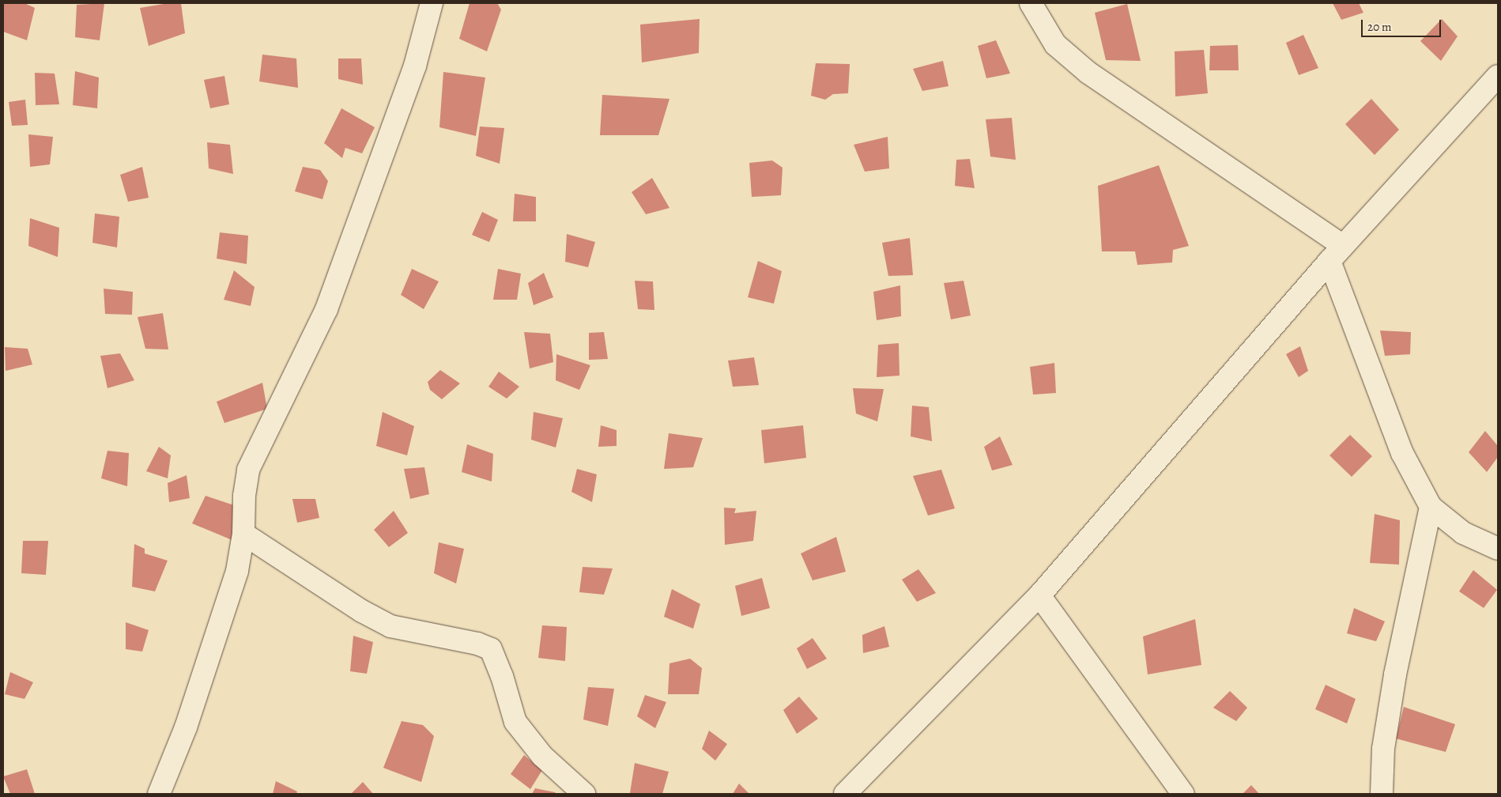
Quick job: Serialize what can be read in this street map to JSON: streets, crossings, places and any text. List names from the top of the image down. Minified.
{"scale_bar":"20 m"}
